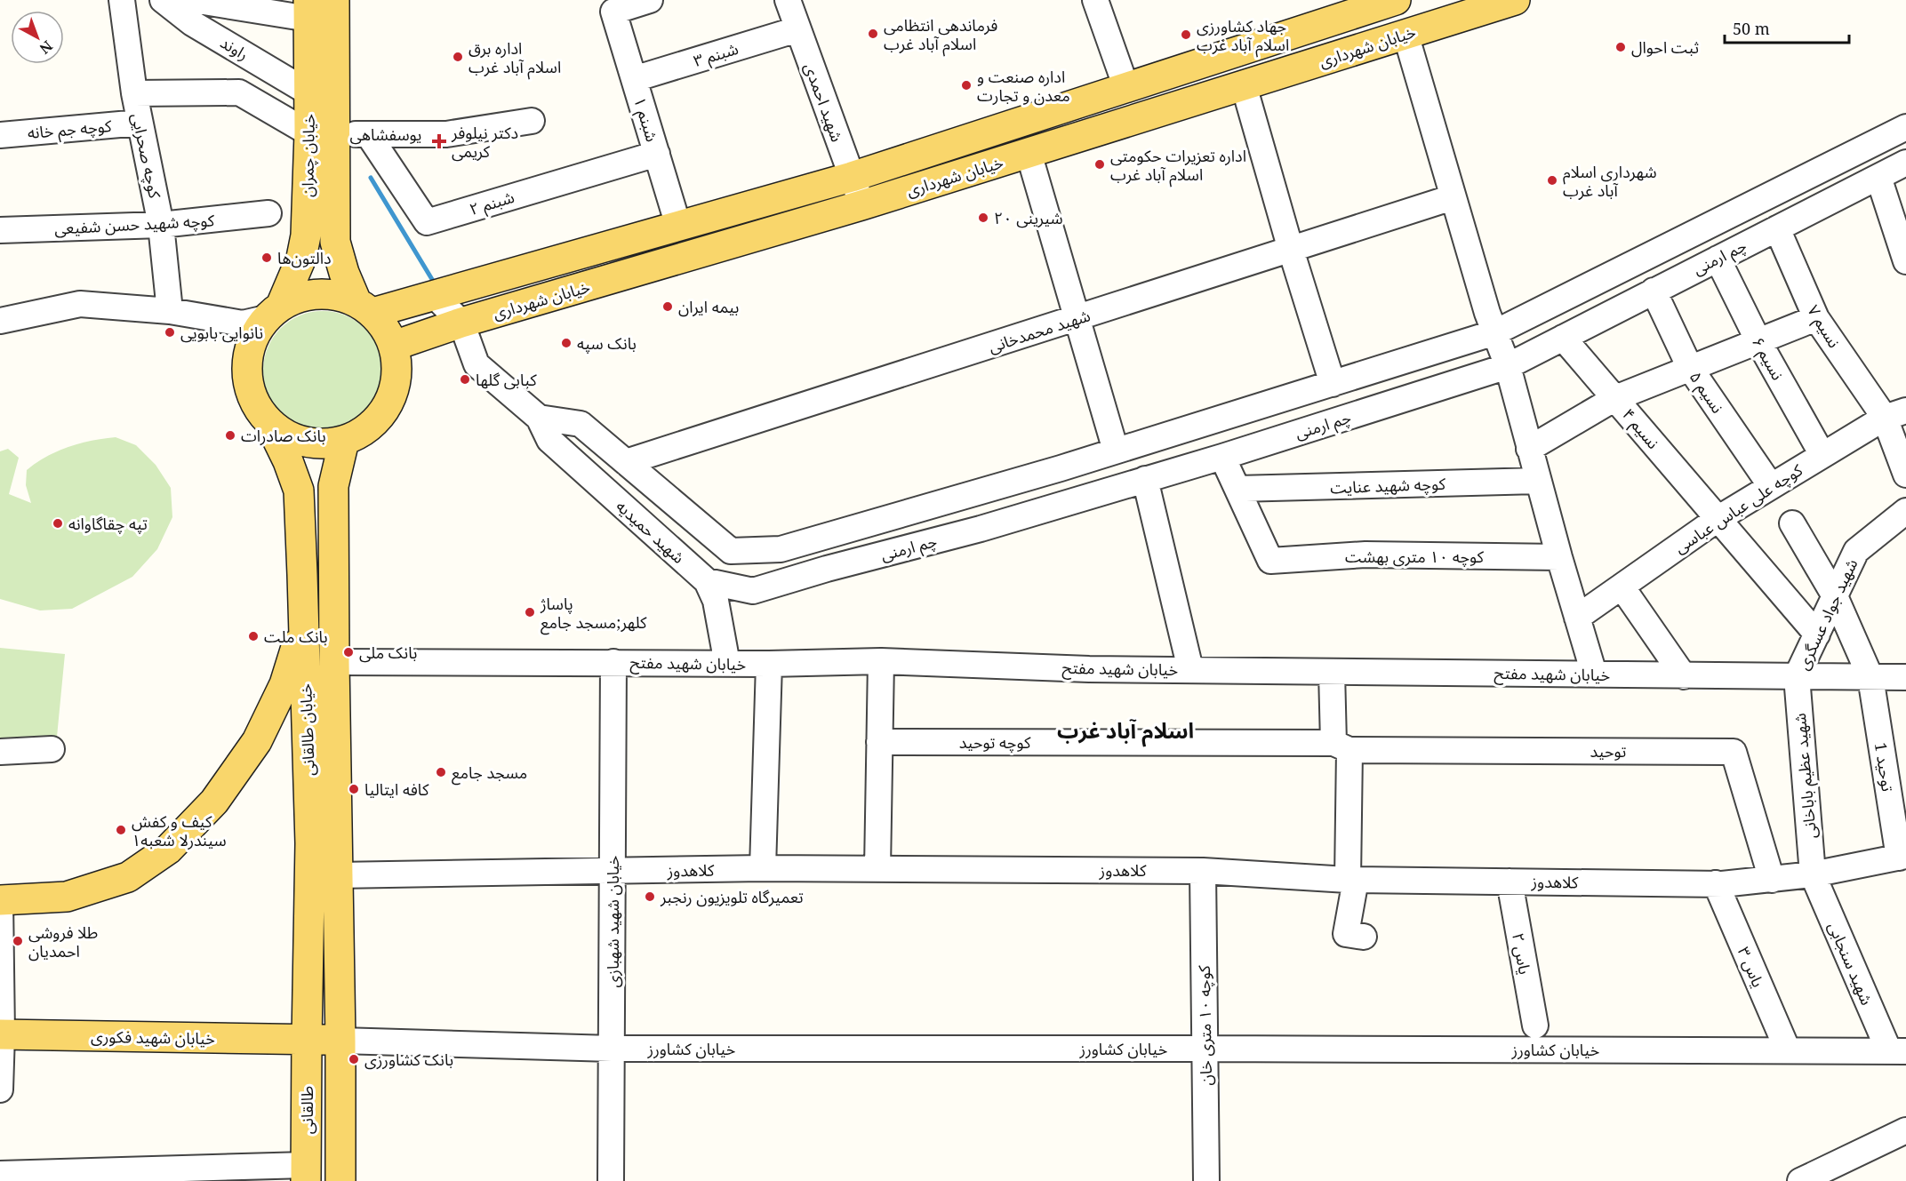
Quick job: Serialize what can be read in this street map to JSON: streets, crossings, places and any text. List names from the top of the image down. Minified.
{"streets":{"main road":["خیابان شهرداری","خیابان چمران","خیابان طالقانی","خیابان شهید فکوری","طالقانی"],"street":["راوند","شبنم ۳","شهید احمدی","شبنم ۱","کوچه جم خانه","یوسفشاهی","کوچه صحرایی","شبنم ۲","کوچه شهید حسن شفیعی","چم ارمنی","نسیم ۷","شهید محمدخانی","نسیم ۶","نسیم ۵","نسیم ۴","کوچه شهید عنایت","کوچه علی عباس عباسی","شهید حمیدیه","کوچه ۱۰ متری بهشت","شهید جواد عسگری","خیابان شهید مفتح","کوچه توحید","توحید","توحید 1","شهید عظیم باباخانی","کلاهدوز","خیابان شهید شهبازی","یاس ۲","شهید سنجابی","یاس ۳","کوچه ۱۰ متری خان","خیابان کشاورز"]},"crossings":[["خیابان شهرداری","شهید احمدی"],["خیابان شهرداری","شبنم ۱"],["خیابان شهرداری","خیابان چمران"],["خیابان شهرداری","شهید حمیدیه"],["خیابان شهرداری","خیابان طالقانی"],["راوند","خیابان چمران"],["شبنم ۳","شهید احمدی"],["شبنم ۳","شبنم ۱"],["شبنم ۱","شبنم ۲"],["کوچه جم خانه","کوچه صحرایی"],["یوسفشاهی","خیابان چمران"],["یوسفشاهی","شبنم ۲"],["کوچه صحرایی","کوچه شهید حسن شفیعی"],["خیابان چمران","خیابان طالقانی"],["چم ارمنی","نسیم ۷"],["چم ارمنی","نسیم ۶"],["چم ارمنی","نسیم ۵"],["چم ارمنی","نسیم ۴"],["چم ارمنی","شهید حمیدیه"],["نسیم ۷","کوچه علی عباس عباسی"],["نسیم ۶","کوچه علی عباس عباسی"],["نسیم ۵","کوچه علی عباس عباسی"],["نسیم ۴","کوچه علی عباس عباسی"],["نسیم ۴","شهید جواد عسگری"],["کوچه شهید عنایت","کوچه ۱۰ متری بهشت"],["شهید حمیدیه","خیابان شهید مفتح"],["شهید جواد عسگری","خیابان شهید مفتح"],["شهید جواد عسگری","توحید 1"],["شهید جواد عسگری","شهید عظیم باباخانی"],["خیابان شهید مفتح","خیابان طالقانی"],["خیابان شهید مفتح","توحید 1"],["خیابان شهید مفتح","شهید عظیم باباخانی"],["خیابان شهید مفتح","خیابان شهید شهبازی"],["خیابان طالقانی","کلاهدوز"],["خیابان طالقانی","خیابان شهید فکوری"],["خیابان طالقانی","خیابان کشاورز"],["خیابان طالقانی","طالقانی"],["کوچه توحید","توحید"],["توحید","کلاهدوز"],["توحید 1","کلاهدوز"],["شهید عظیم باباخانی","کلاهدوز"],["شهید عظیم باباخانی","شهید سنجابی"],["کلاهدوز","خیابان شهید شهبازی"],["کلاهدوز","یاس ۲"],["کلاهدوز","شهید سنجابی"],["کلاهدوز","یاس ۳"],["کلاهدوز","کوچه ۱۰ متری خان"],["خیابان شهید شهبازی","خیابان کشاورز"],["شهید سنجابی","خیابان کشاورز"],["یاس ۳","خیابان کشاورز"],["کوچه ۱۰ متری خان","خیابان کشاورز"],["خیابان شهید فکوری","خیابان کشاورز"],["خیابان شهید فکوری","طالقانی"]],"districts":["اسلام آباد غرب"],"places":{"other":["فرماندهی انتظامی اسلام آباد غرب","جهاد کشاورزی اسلام آباد غرب","ثبت احوال","اداره برق اسلام آباد غرب","اداره صنعت و معدن و تجارت","اداره تعزیرات حکومتی اسلام آباد غرب","شهرداری اسلام آباد غرب","شیرینی ۲۰","دالتون‌ها","بیمه ایران","نانوایی بابویی","بانک سپه","کبابی گلها","بانک صادرات","تپه چقاگاوانه","پاساژ کلهر;مسجد جامع","بانک ملت","بانک ملی","مسجد جامع","کافه ایتالیا","کیف و کفش سیندرلا شعبه۱","تعمیرگاه تلویزیون رنجبر","طلا فروشی احمدیان","بانک کشاورزی"],"health":["دکتر نیلوفر کریمی"]},"scale_bar":"50 m","north":"bottom right"}
